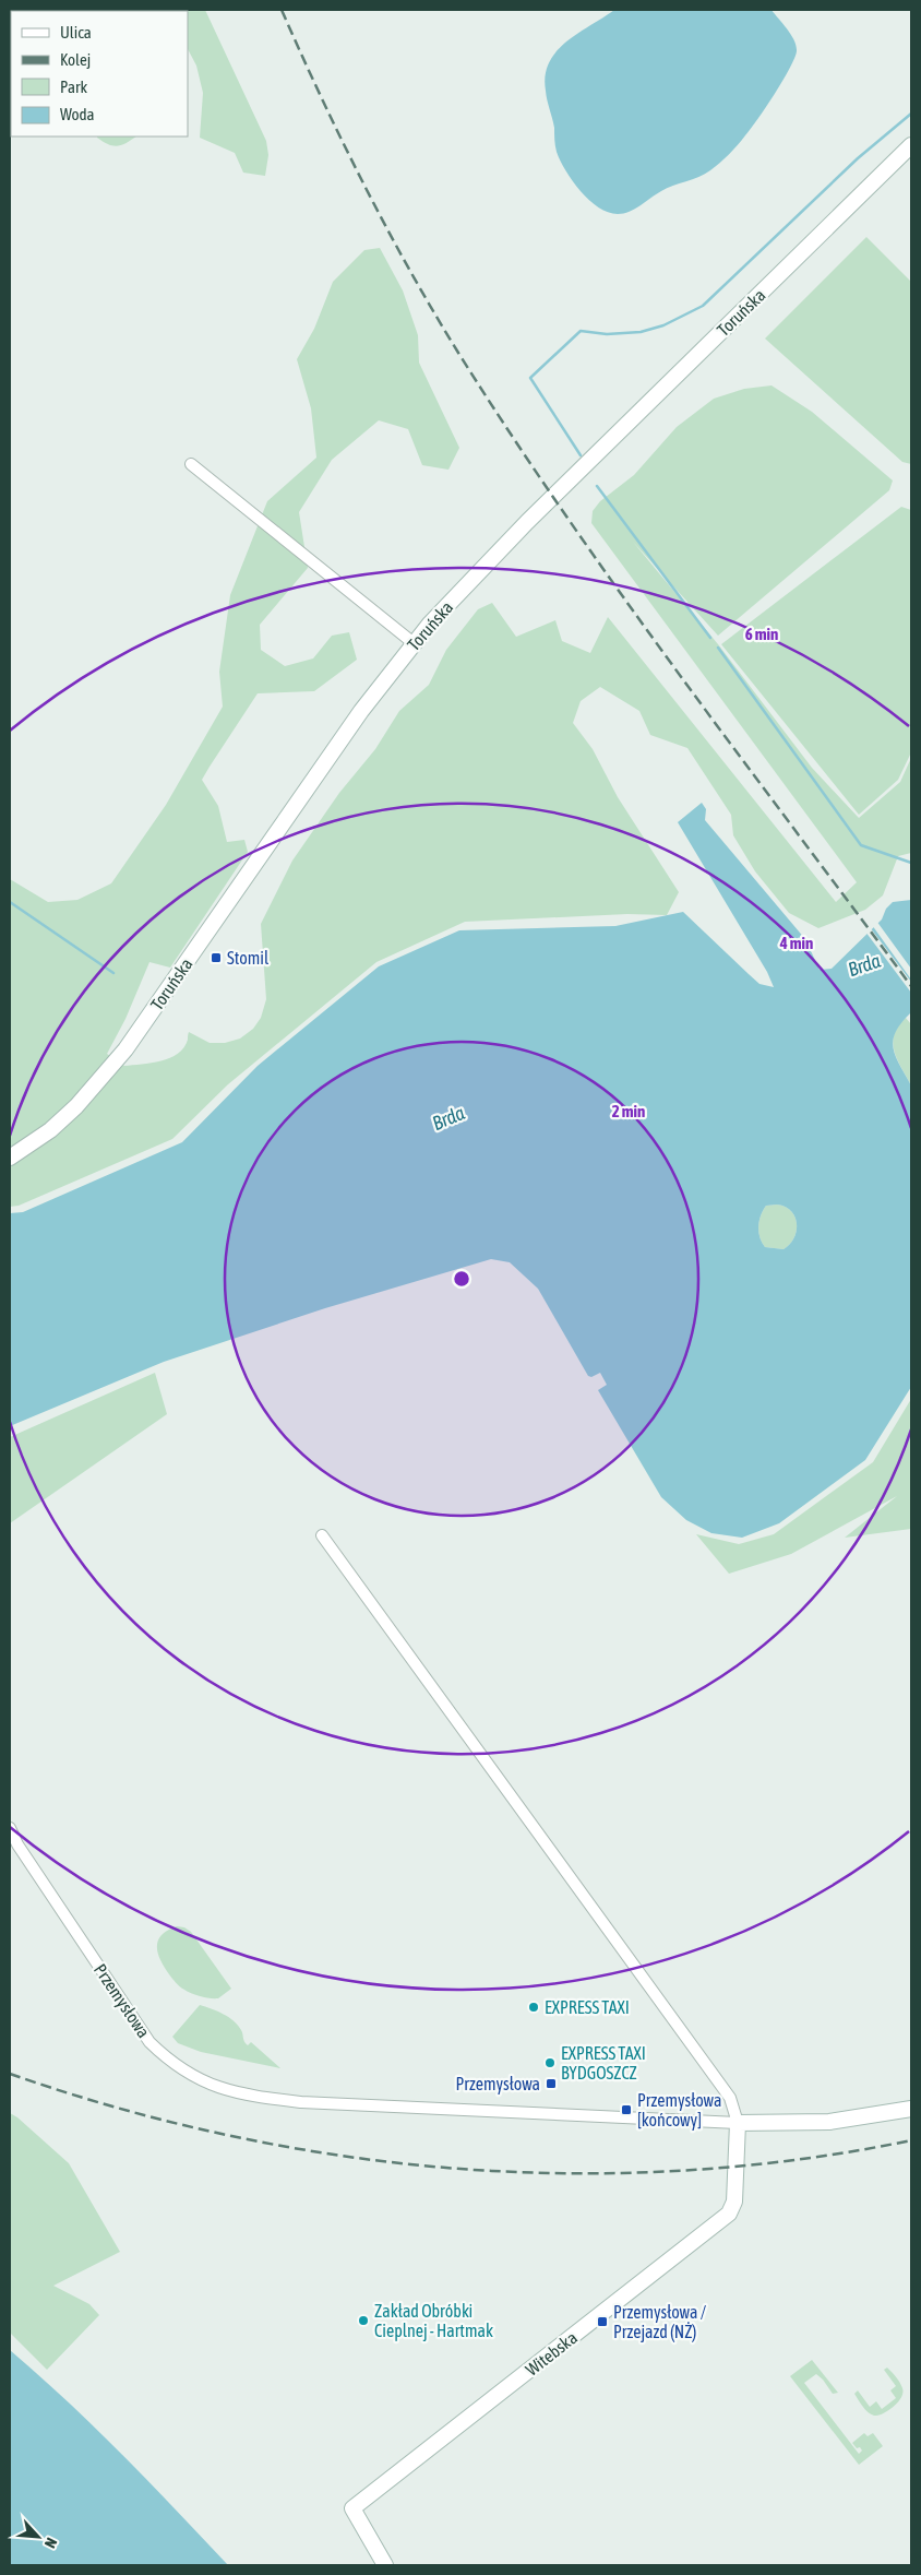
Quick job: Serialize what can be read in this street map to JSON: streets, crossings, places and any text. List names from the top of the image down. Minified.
{"streets":{"street":["Toruńska","Przemysłowa","Witebska"]},"crossings":[["Przemysłowa","Witebska"]],"water":["Brda"],"places":{"transit":["Stomil","Przemysłowa","Przemysłowa [końcowy]","Przemysłowa / Przejazd (NŻ)"],"other":["EXPRESS TAXI","EXPRESS TAXI BYDGOSZCZ","Zakład Obróbki Cieplnej - Hartmak"]},"legend":["Ulica","Kolej","Park","Woda"],"north":"bottom right","rings":["6 min","4 min","2 min"]}
